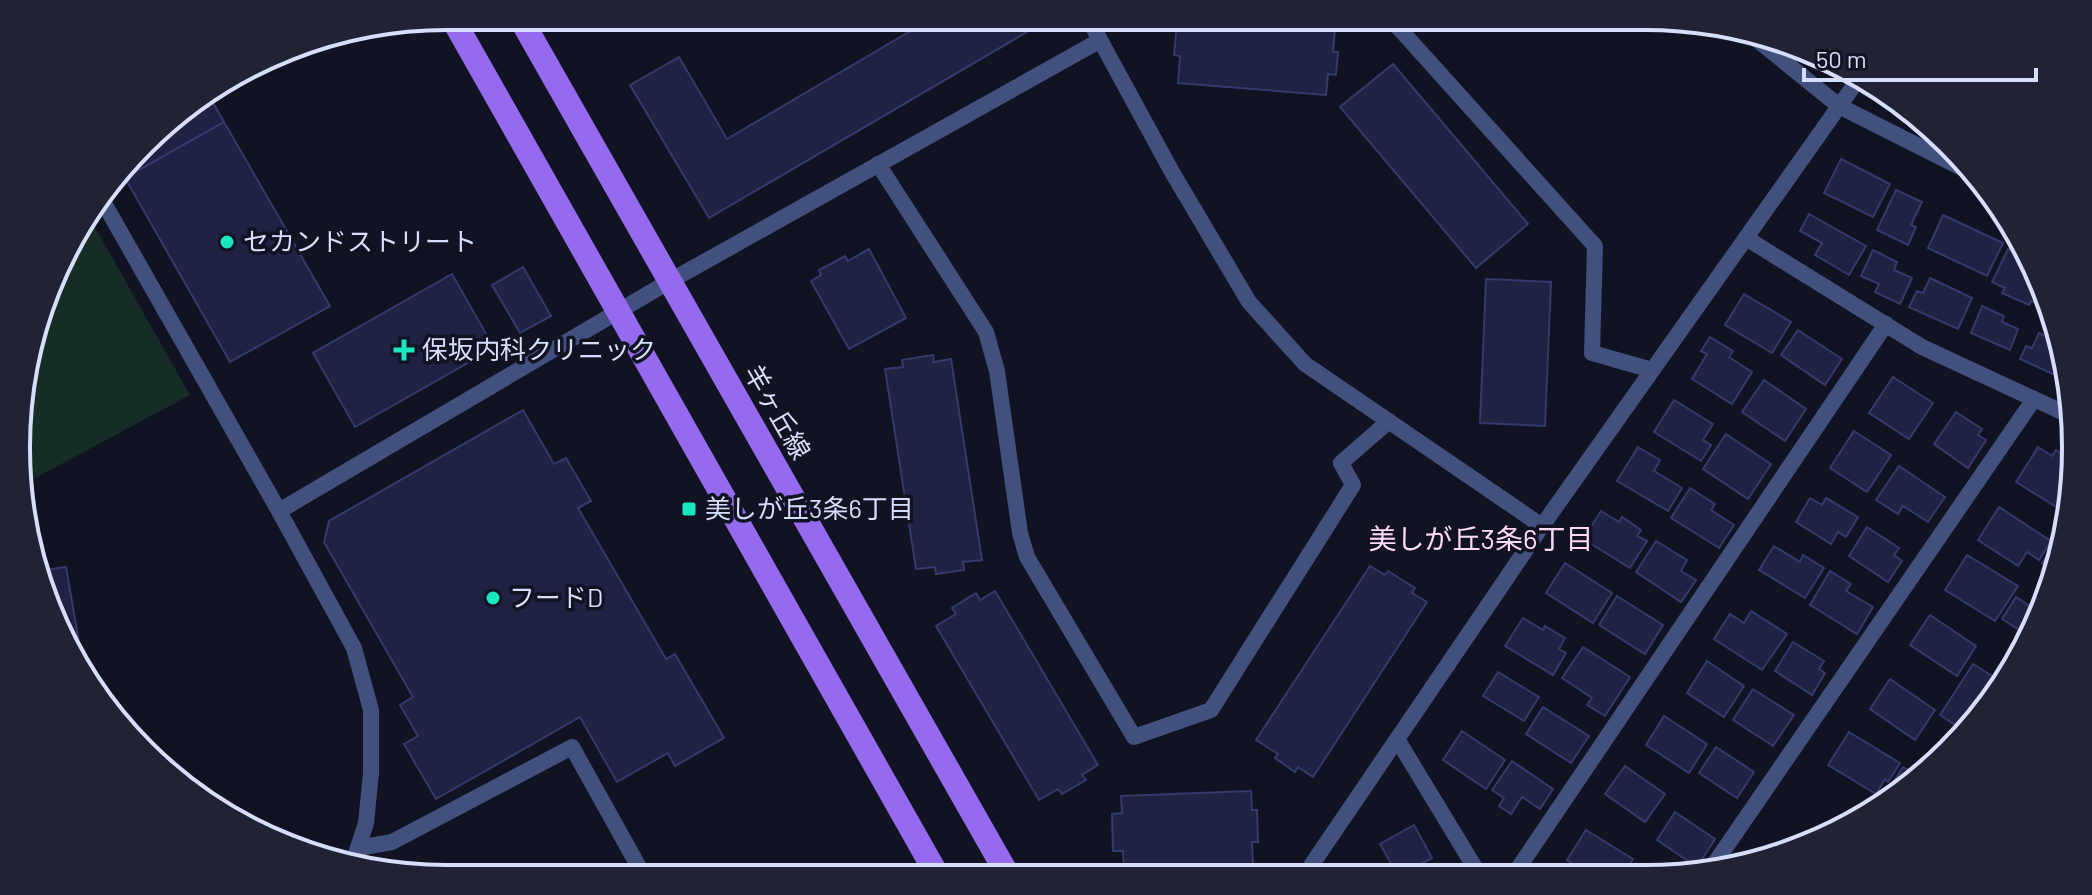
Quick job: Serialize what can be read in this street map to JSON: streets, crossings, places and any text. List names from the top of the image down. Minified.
{"streets":{"main road":["羊ヶ丘線"]},"districts":["美しが丘3条6丁目"],"places":{"other":["セカンドストリート","フードD"],"health":["保坂内科クリニック"],"transit":["美しが丘3条6丁目"]},"scale_bar":"50 m"}
